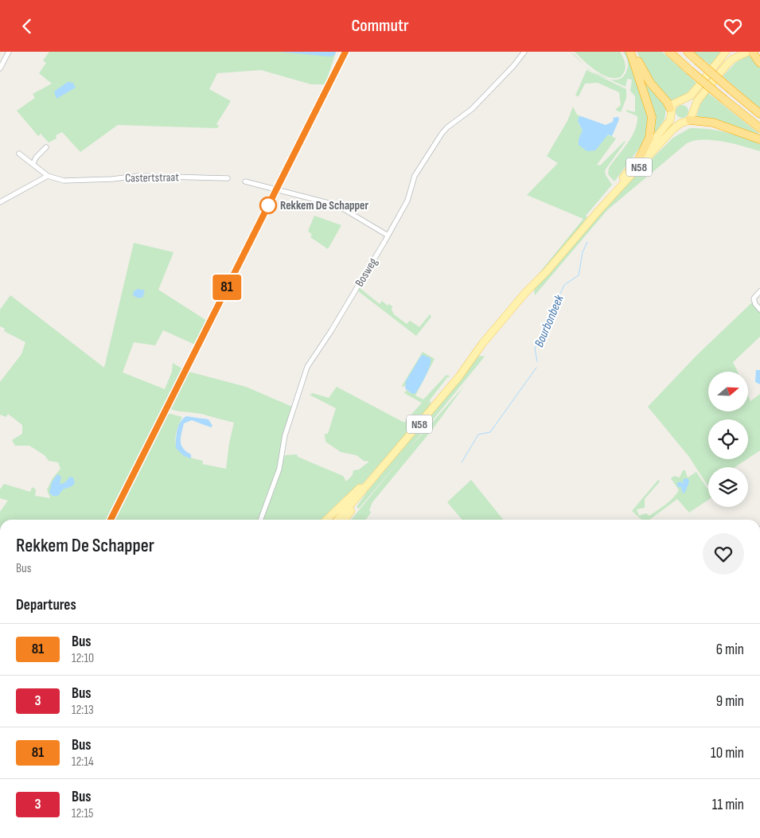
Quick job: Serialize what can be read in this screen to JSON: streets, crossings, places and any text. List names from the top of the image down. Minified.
{"streets":{"main road":["N58"],"street":["Castertstraat","Bosweg"]},"water":["Bourbonbeek"],"places":["Rekkem De Schapper"],"lines":["bus line 81"],"north":"right","page":{"header":"Commutr","on_map":"81","heading":[["Rekkem De Schapper","Bus"],"Departures"],"list":[{"mark":"81","name":"Bus","note":"12:10","value":"6 min"},{"mark":"3","name":"Bus","note":"12:13","value":"9 min"},{"mark":"81","name":"Bus","note":"12:14","value":"10 min"},{"mark":"3","name":"Bus","note":"12:15","value":"11 min"}]}}
